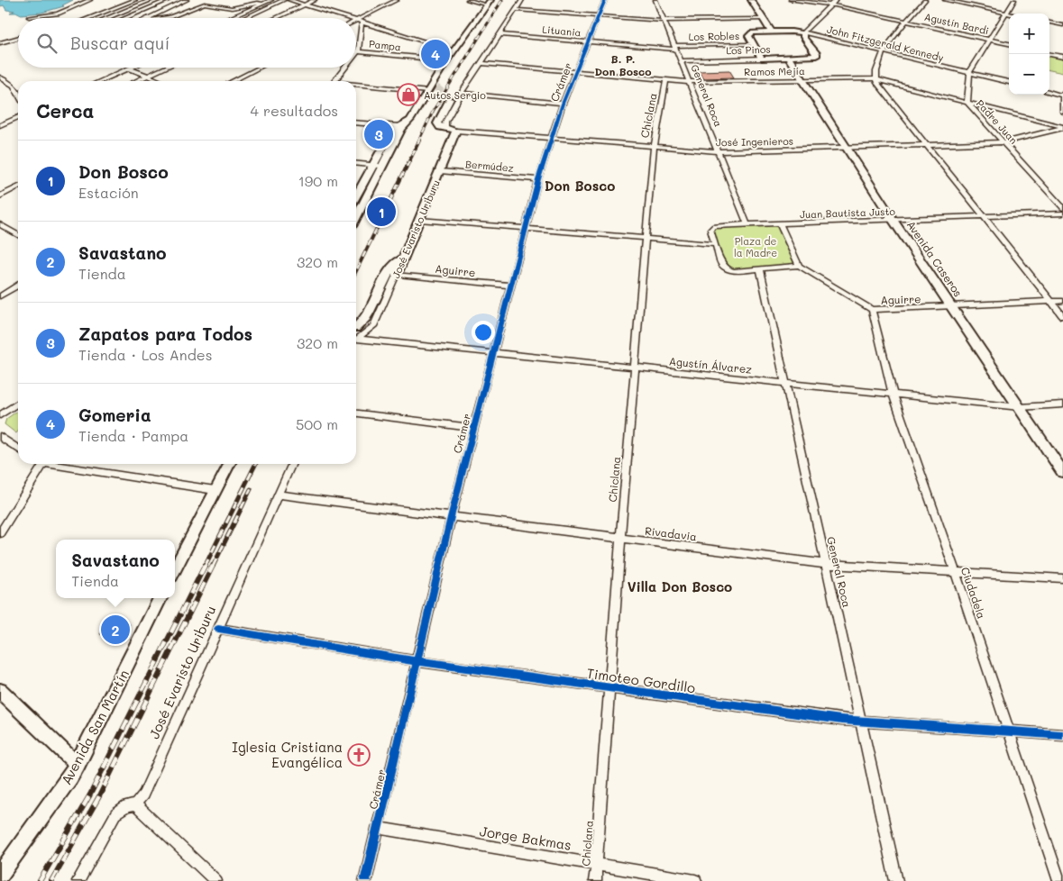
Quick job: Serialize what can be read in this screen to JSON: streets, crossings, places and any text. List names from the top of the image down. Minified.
{"streets":{"street":["Agustín Bardi","Lituania","Los Robles","John Fitzgerald Kennedy","Pampa","Los Pinos","Ramos Mejía","Crámer","General Roca","Chiclana","Padre Juan","José Ingenieros","Bermúdez","Juan Bautista Justo","José Evaristo Uriburu","Avenida Caseros","Aguirre","Agustín Álvarez","Rivadavia","Ciudadela","Timoteo Gordillo","Avenida San Martín","Jorge Bakmas"]},"crossings":[["Lituania","Los Robles"],["Lituania","Crámer"],["Lituania","General Roca"],["Los Robles","John Fitzgerald Kennedy"],["Los Robles","General Roca"],["John Fitzgerald Kennedy","Los Pinos"],["John Fitzgerald Kennedy","Padre Juan"],["Los Pinos","General Roca"],["Los Pinos","Avenida Caseros"],["Ramos Mejía","Crámer"],["Ramos Mejía","General Roca"],["Ramos Mejía","Chiclana"],["Ramos Mejía","Padre Juan"],["Ramos Mejía","José Ingenieros"],["Ramos Mejía","Avenida Caseros"],["Crámer","José Ingenieros"],["Crámer","Bermúdez"],["Crámer","Aguirre"],["Crámer","Agustín Álvarez"],["Crámer","Rivadavia"],["Crámer","Timoteo Gordillo"],["Crámer","Jorge Bakmas"],["General Roca","José Ingenieros"],["General Roca","Juan Bautista Justo"],["General Roca","Agustín Álvarez"],["General Roca","Rivadavia"],["General Roca","Timoteo Gordillo"],["Chiclana","José Ingenieros"],["Chiclana","Agustín Álvarez"],["Chiclana","Rivadavia"],["Chiclana","Timoteo Gordillo"],["Chiclana","Jorge Bakmas"],["Padre Juan","José Ingenieros"],["José Ingenieros","José Evaristo Uriburu"],["José Ingenieros","Avenida Caseros"],["Bermúdez","José Evaristo Uriburu"],["Juan Bautista Justo","Avenida Caseros"],["José Evaristo Uriburu","Aguirre"],["José Evaristo Uriburu","Rivadavia"],["José Evaristo Uriburu","Timoteo Gordillo"],["Avenida Caseros","Aguirre"],["Avenida Caseros","Agustín Álvarez"],["Aguirre","Ciudadela"],["Agustín Álvarez","Ciudadela"],["Rivadavia","Ciudadela"],["Ciudadela","Timoteo Gordillo"]],"districts":["B. P. Don Bosco","Don Bosco","Villa Don Bosco"],"parks":["Plaza de la Madre"],"places":{"shop":["Autos Sergio"],"church":["Iglesia Cristiana Evangélica"]},"page":{"map_buttons":["+","−"],"search":"Buscar aquí","pins":["4","3","1","2"],"heading":["Cerca","4 resultados"],"list":[{"mark":"1","name":"Don Bosco","note":"Estación","value":"190 m"},{"mark":"2","name":"Savastano","note":"Tienda","value":"320 m"},{"mark":"3","name":"Zapatos para Todos","note":"Tienda · Los Andes","value":"320 m"},{"mark":"4","name":"Gomeria","note":"Tienda · Pampa","value":"500 m"}],"popup":["Savastano","Tienda"]}}
